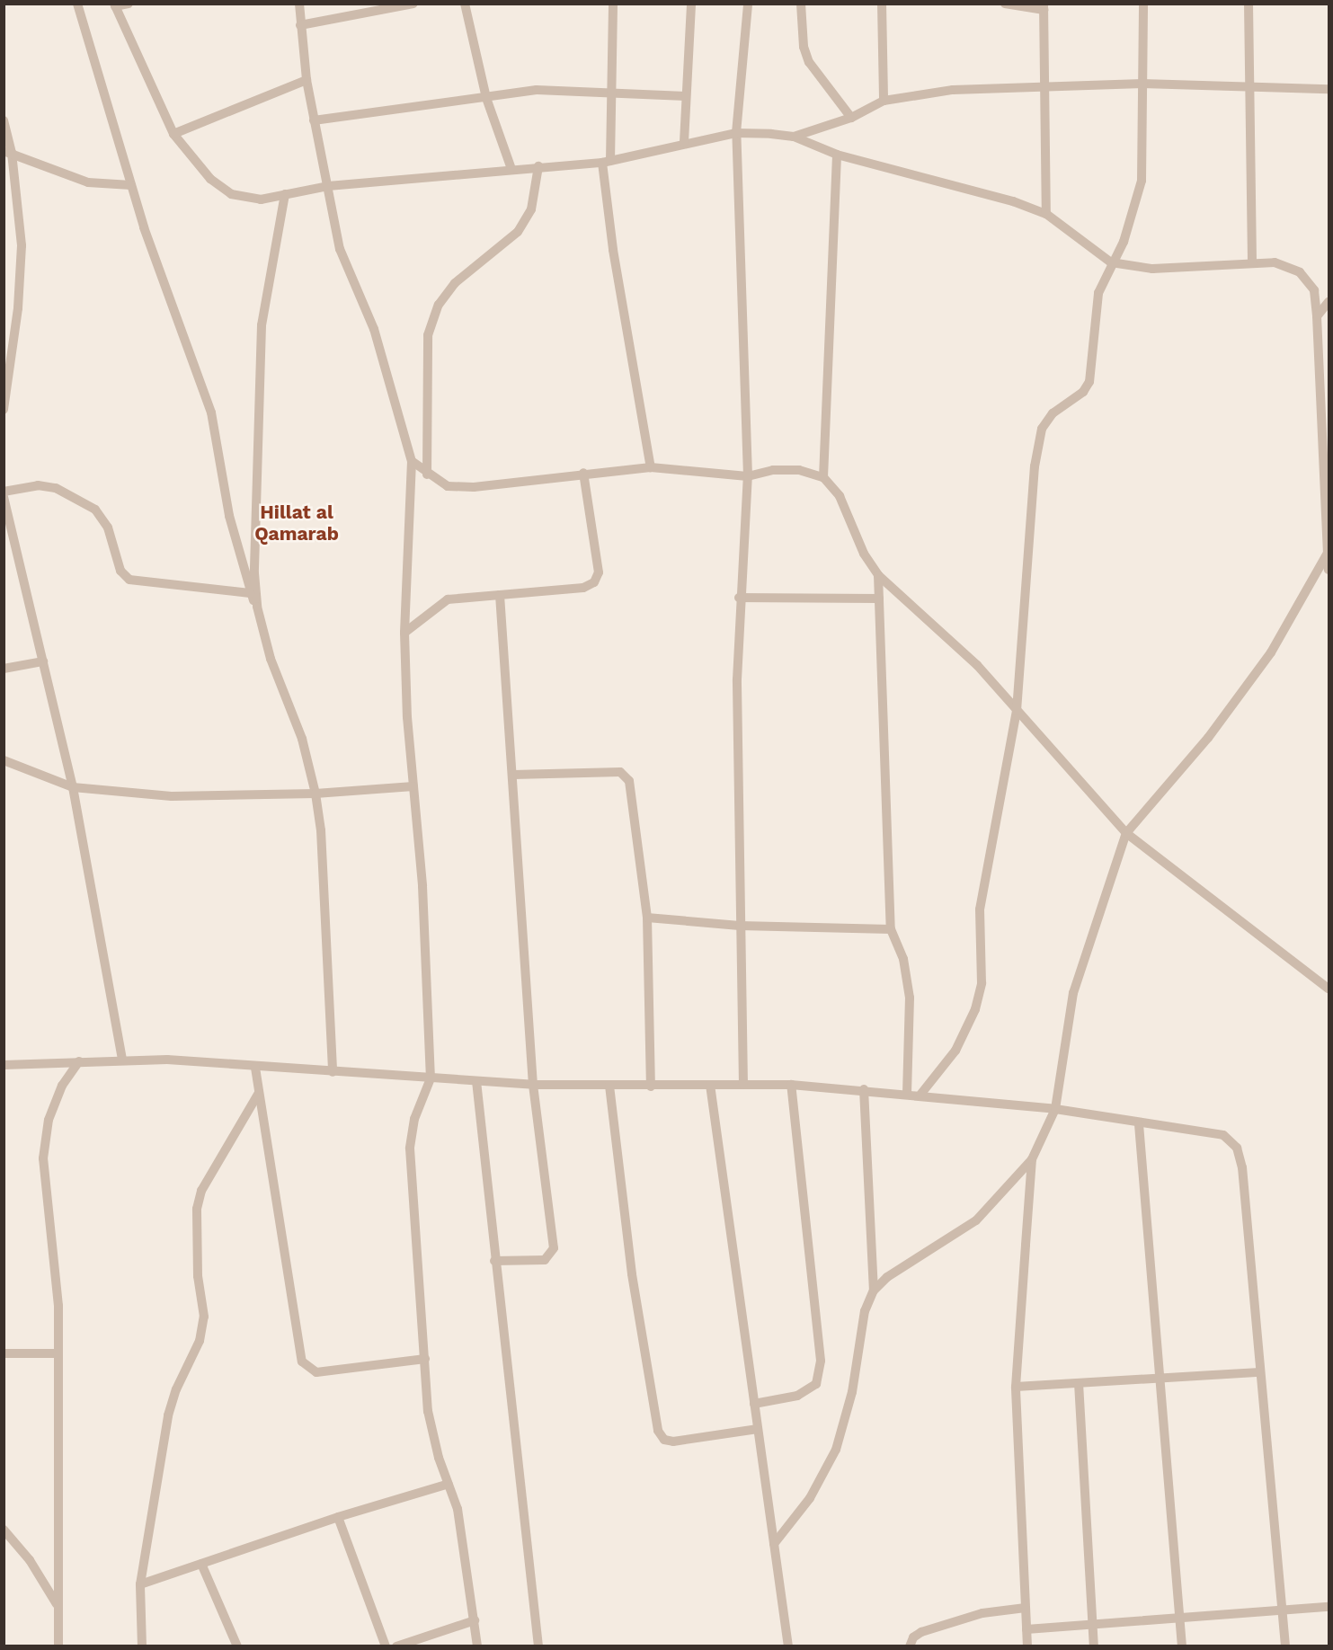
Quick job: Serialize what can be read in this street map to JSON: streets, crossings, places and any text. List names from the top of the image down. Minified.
{"districts":["Hillat al Qamarab"]}
